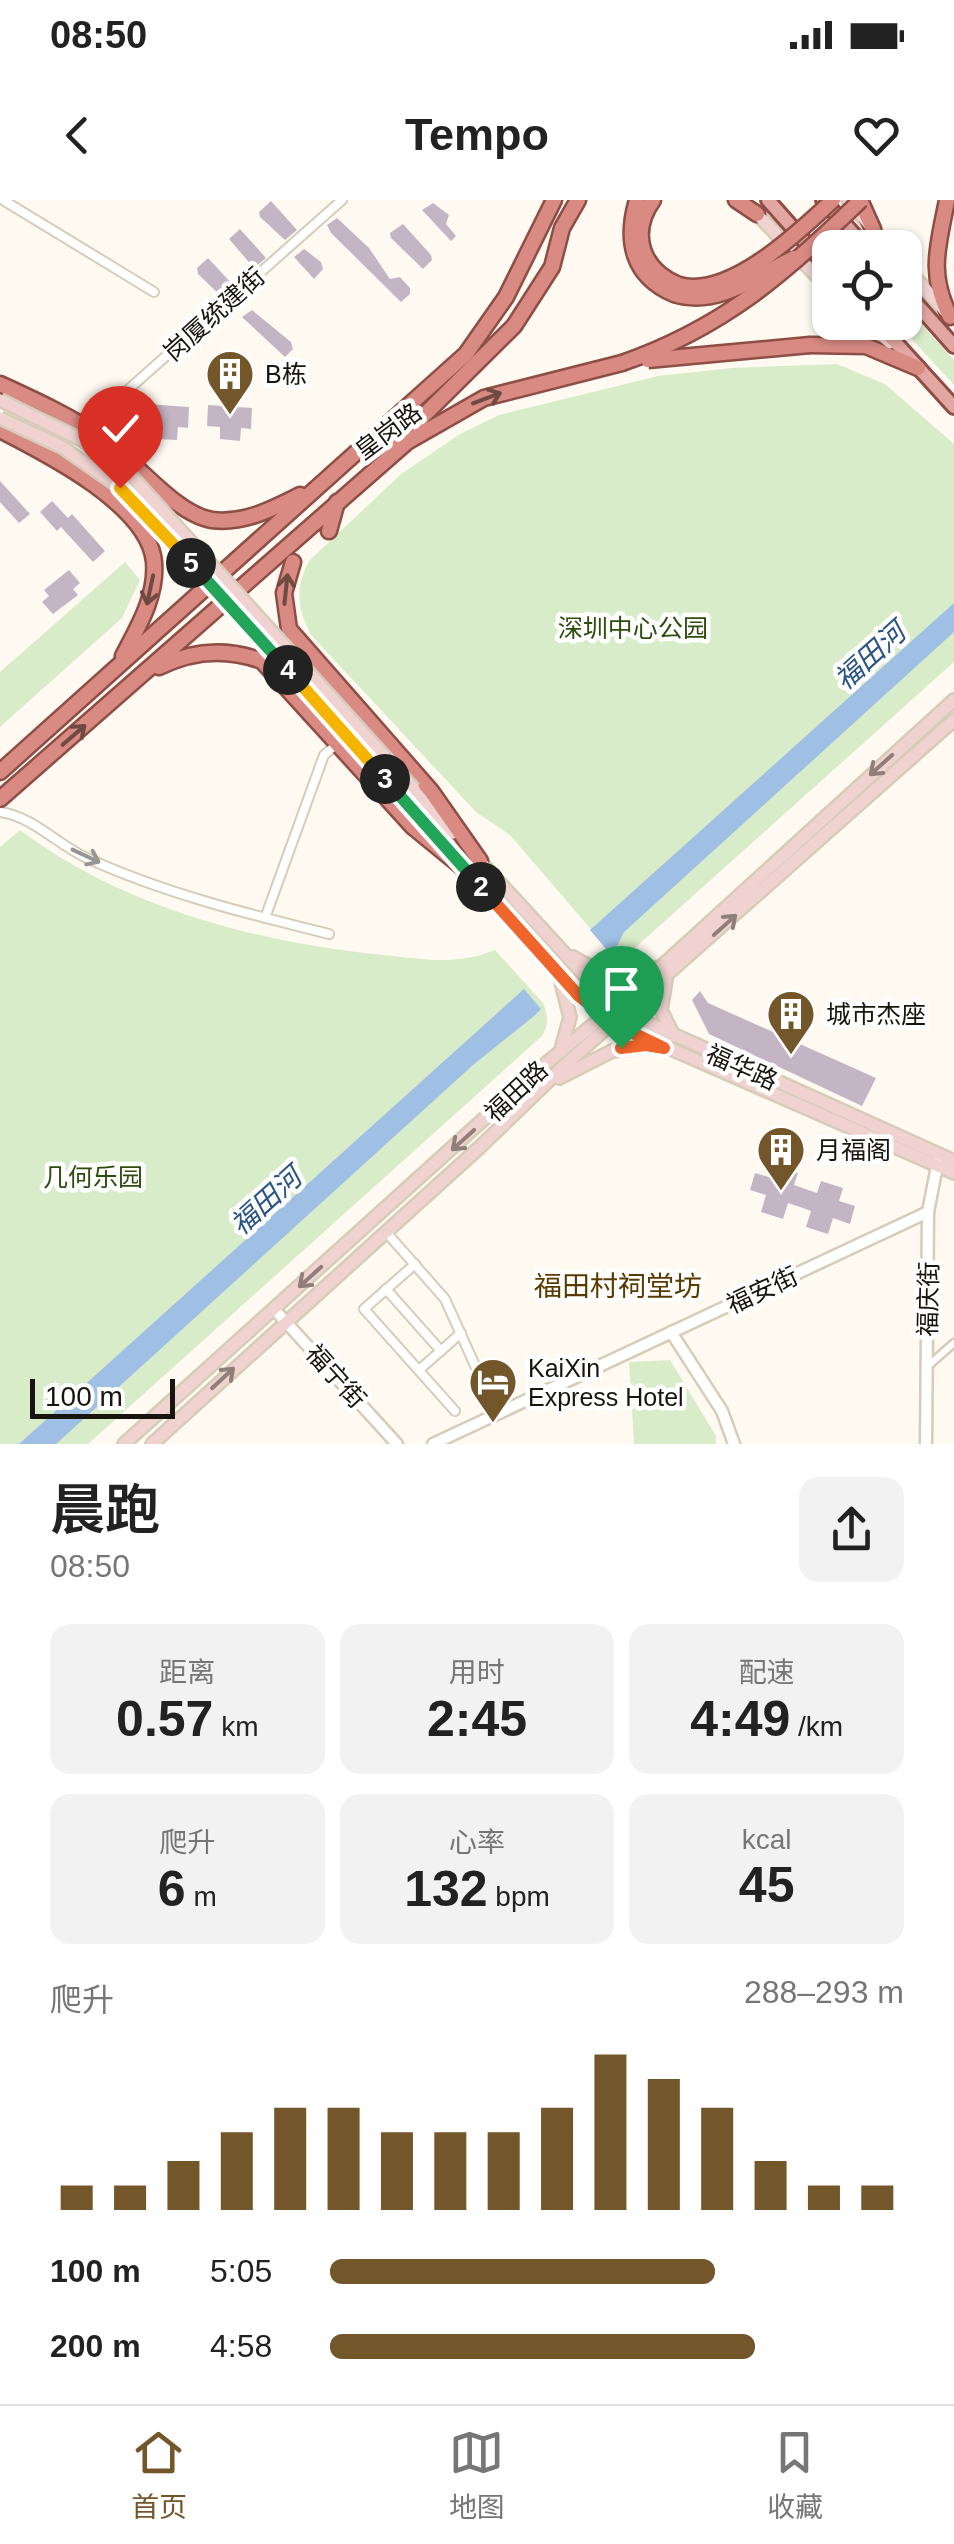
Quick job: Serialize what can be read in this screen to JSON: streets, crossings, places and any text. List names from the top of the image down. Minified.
{"streets":{"highway":["皇岗路"],"main road":["福华路","福田路"],"street":["岗厦统建街","福安街","福庆街","福宁街"]},"crossings":[["福华路","福田路"],["福华路","福庆街"],["福田路","福宁街"],["福安街","福庆街"]],"districts":["福田村祠堂坊"],"water":["福田河"],"parks":["深圳中心公园","几何乐园"],"places":{"building":["B栋","城市杰座","月福阁"],"hotel":["KaiXin Express Hotel"]},"scale_bar":"100 m","page":{"status":"08:50","header":"Tempo","pins":["5","4","3","2"],"scale":"100 m","heading":["晨跑","08:50"],"stats":[["距离","0.57 km"],["用时","2:45"],["配速","4:49 /km"],["爬升","6 m"],["心率","132 bpm"],["kcal","45"]],"chart":["爬升","288–293 m"],"list":[{"name":"100 m","note":"5:05"},{"name":"200 m","note":"4:58"}],"tabs":["首页","地图","收藏"]}}
